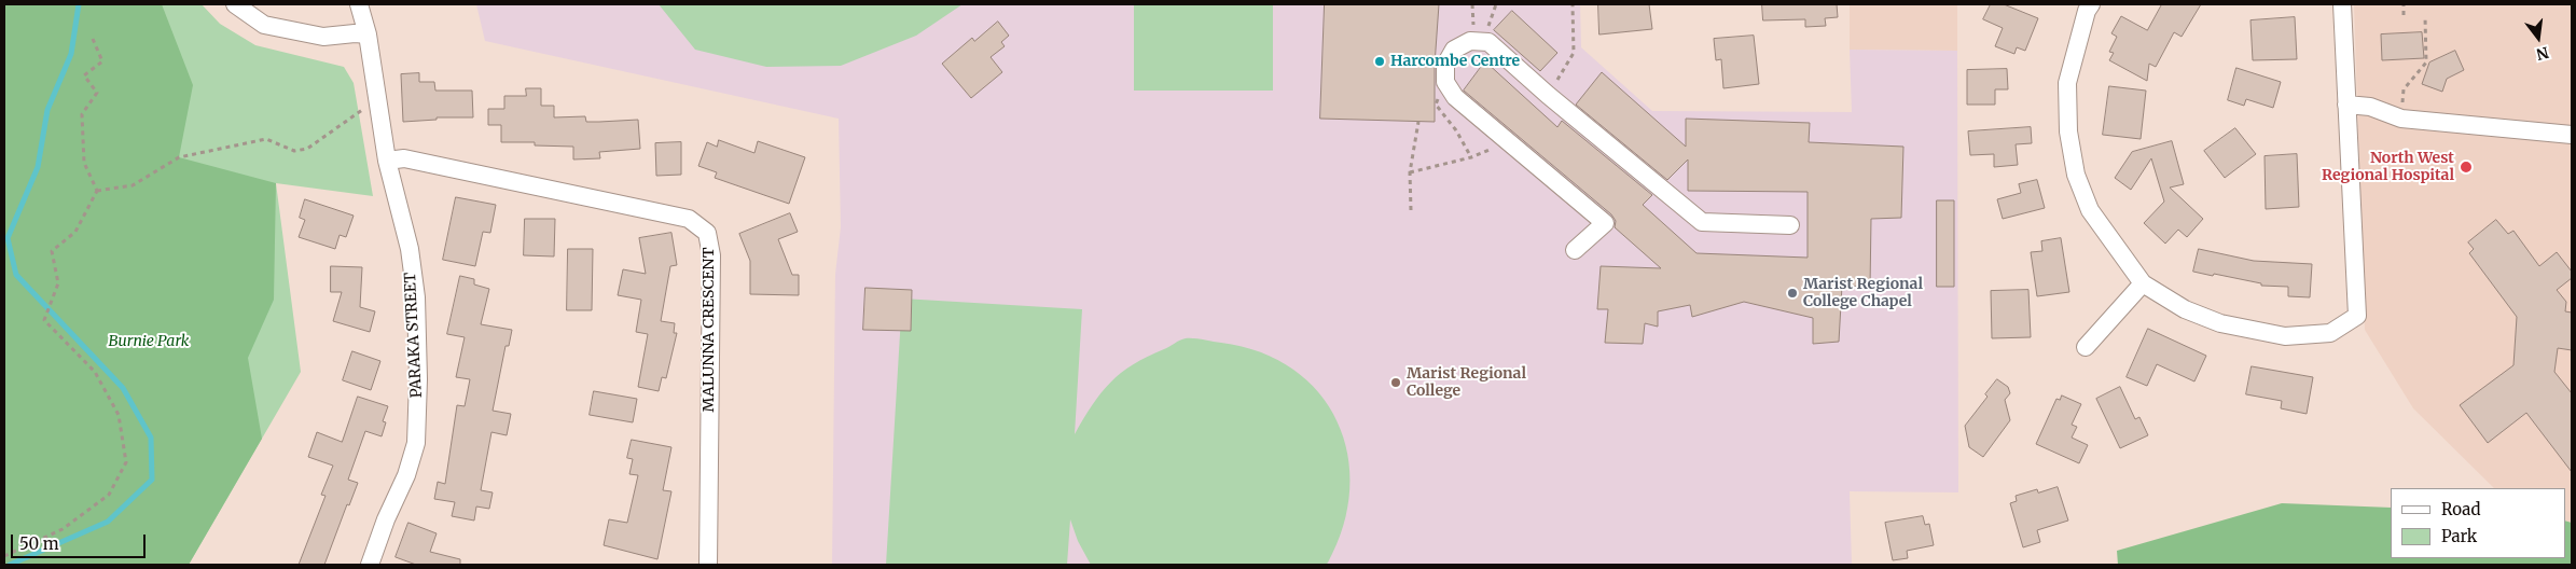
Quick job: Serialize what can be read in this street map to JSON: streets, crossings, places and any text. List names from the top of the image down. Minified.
{"streets":{"street":["MALUNNA CRESCENT","PARAKA STREET"]},"crossings":[["MALUNNA CRESCENT","PARAKA STREET"]],"parks":["Burnie Park"],"places":["Harcombe Centre","North West Regional Hospital","Marist Regional College Chapel","Marist Regional College"],"legend":["Road","Park"],"scale_bar":"50 m","north":"bottom"}
